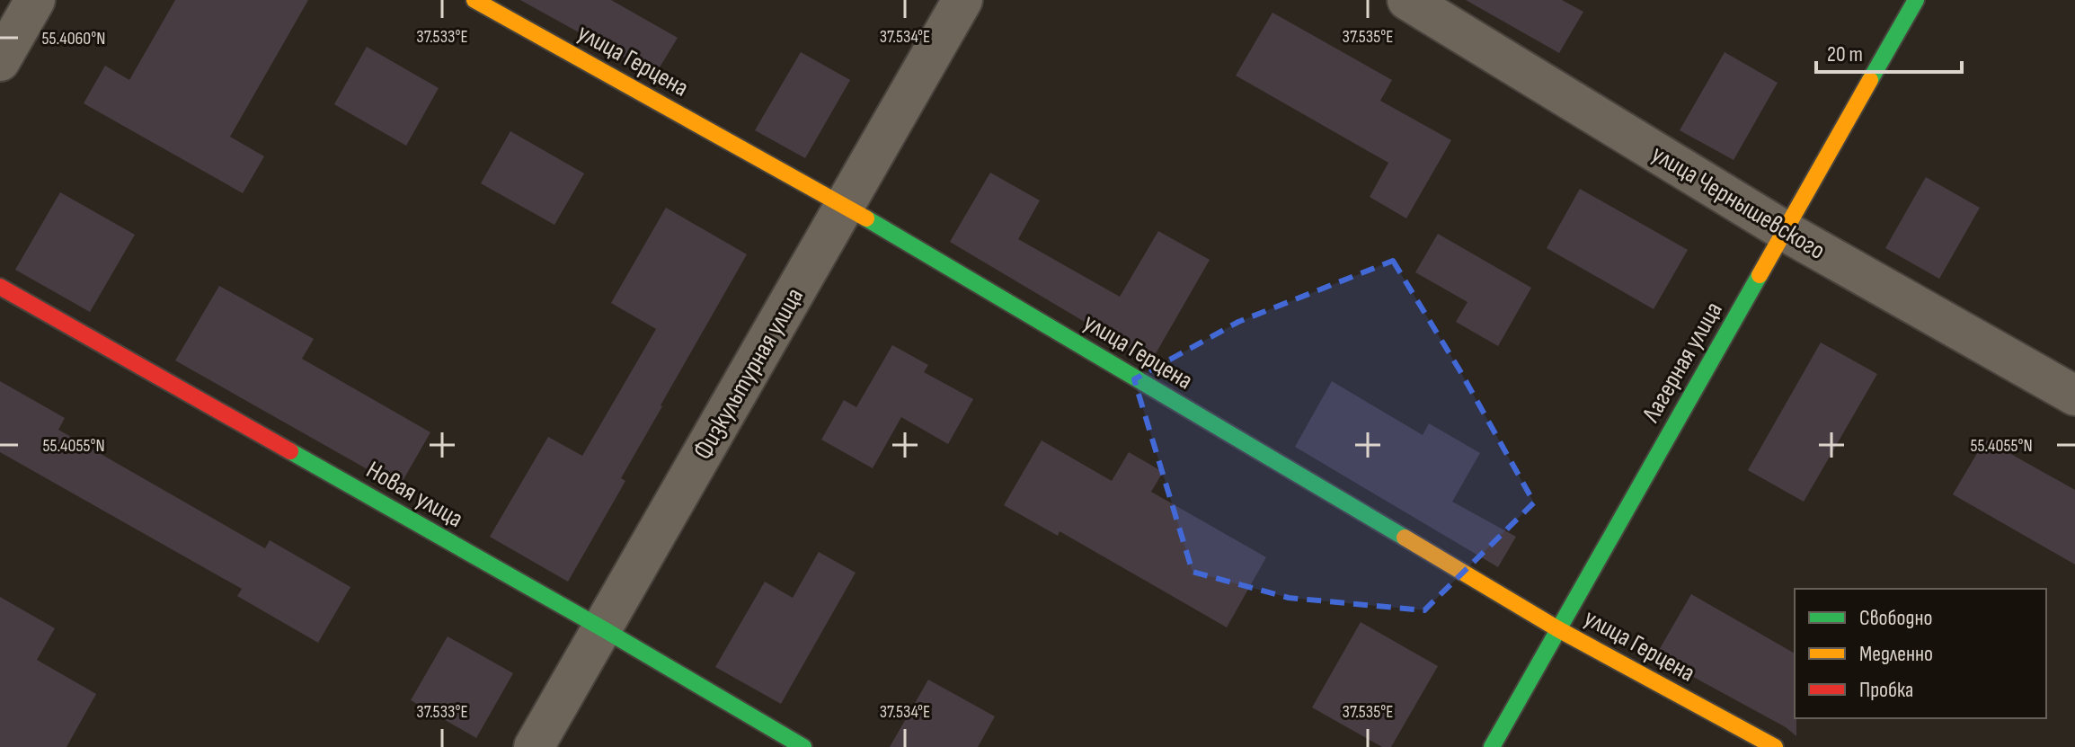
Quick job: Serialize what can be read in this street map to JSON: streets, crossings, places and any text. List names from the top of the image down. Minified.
{"streets":{"street":["улица Герцена","улица Чернышевского","Лагерная улица","Физкультурная улица","Новая улица"]},"crossings":[["улица Герцена","Лагерная улица"],["улица Герцена","Физкультурная улица"],["улица Чернышевского","Лагерная улица"],["Физкультурная улица","Новая улица"]],"legend":["Свободно","Медленно","Пробка"],"scale_bar":"20 m","coordinates":["37.533°E","37.534°E","37.535°E","55.4060°N","55.4055°N"]}
